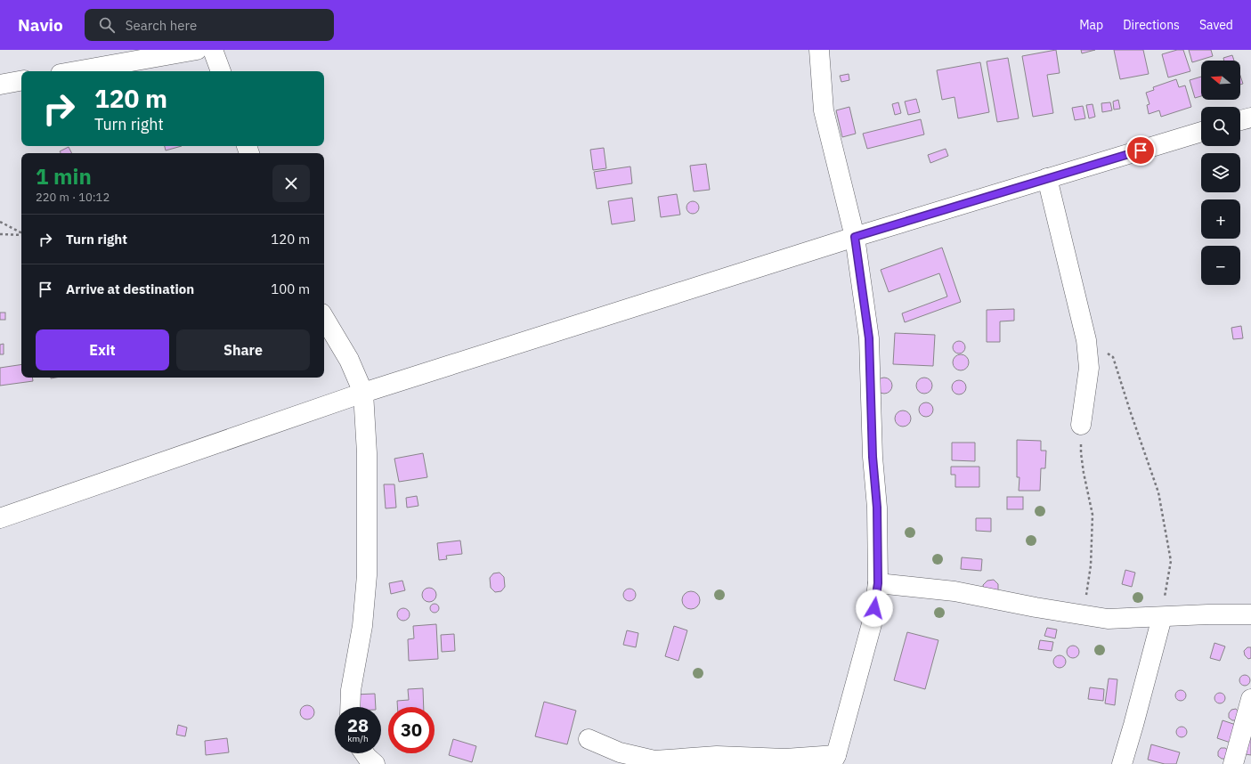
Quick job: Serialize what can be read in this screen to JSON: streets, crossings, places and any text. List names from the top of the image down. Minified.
{"north":"left","page":{"header":"Navio","search":"Search here","nav":["Map","Directions","Saved"],"map_buttons":["+","−"],"turn":["120 m","Turn right"],"heading":["1 min","220 m · 10:12"],"list":[{"name":"Turn right","value":"120 m"},{"name":"Arrive at destination","value":"100 m"}],"buttons":["Exit","Share"],"speed":"28 km/h","limit":"30"}}
